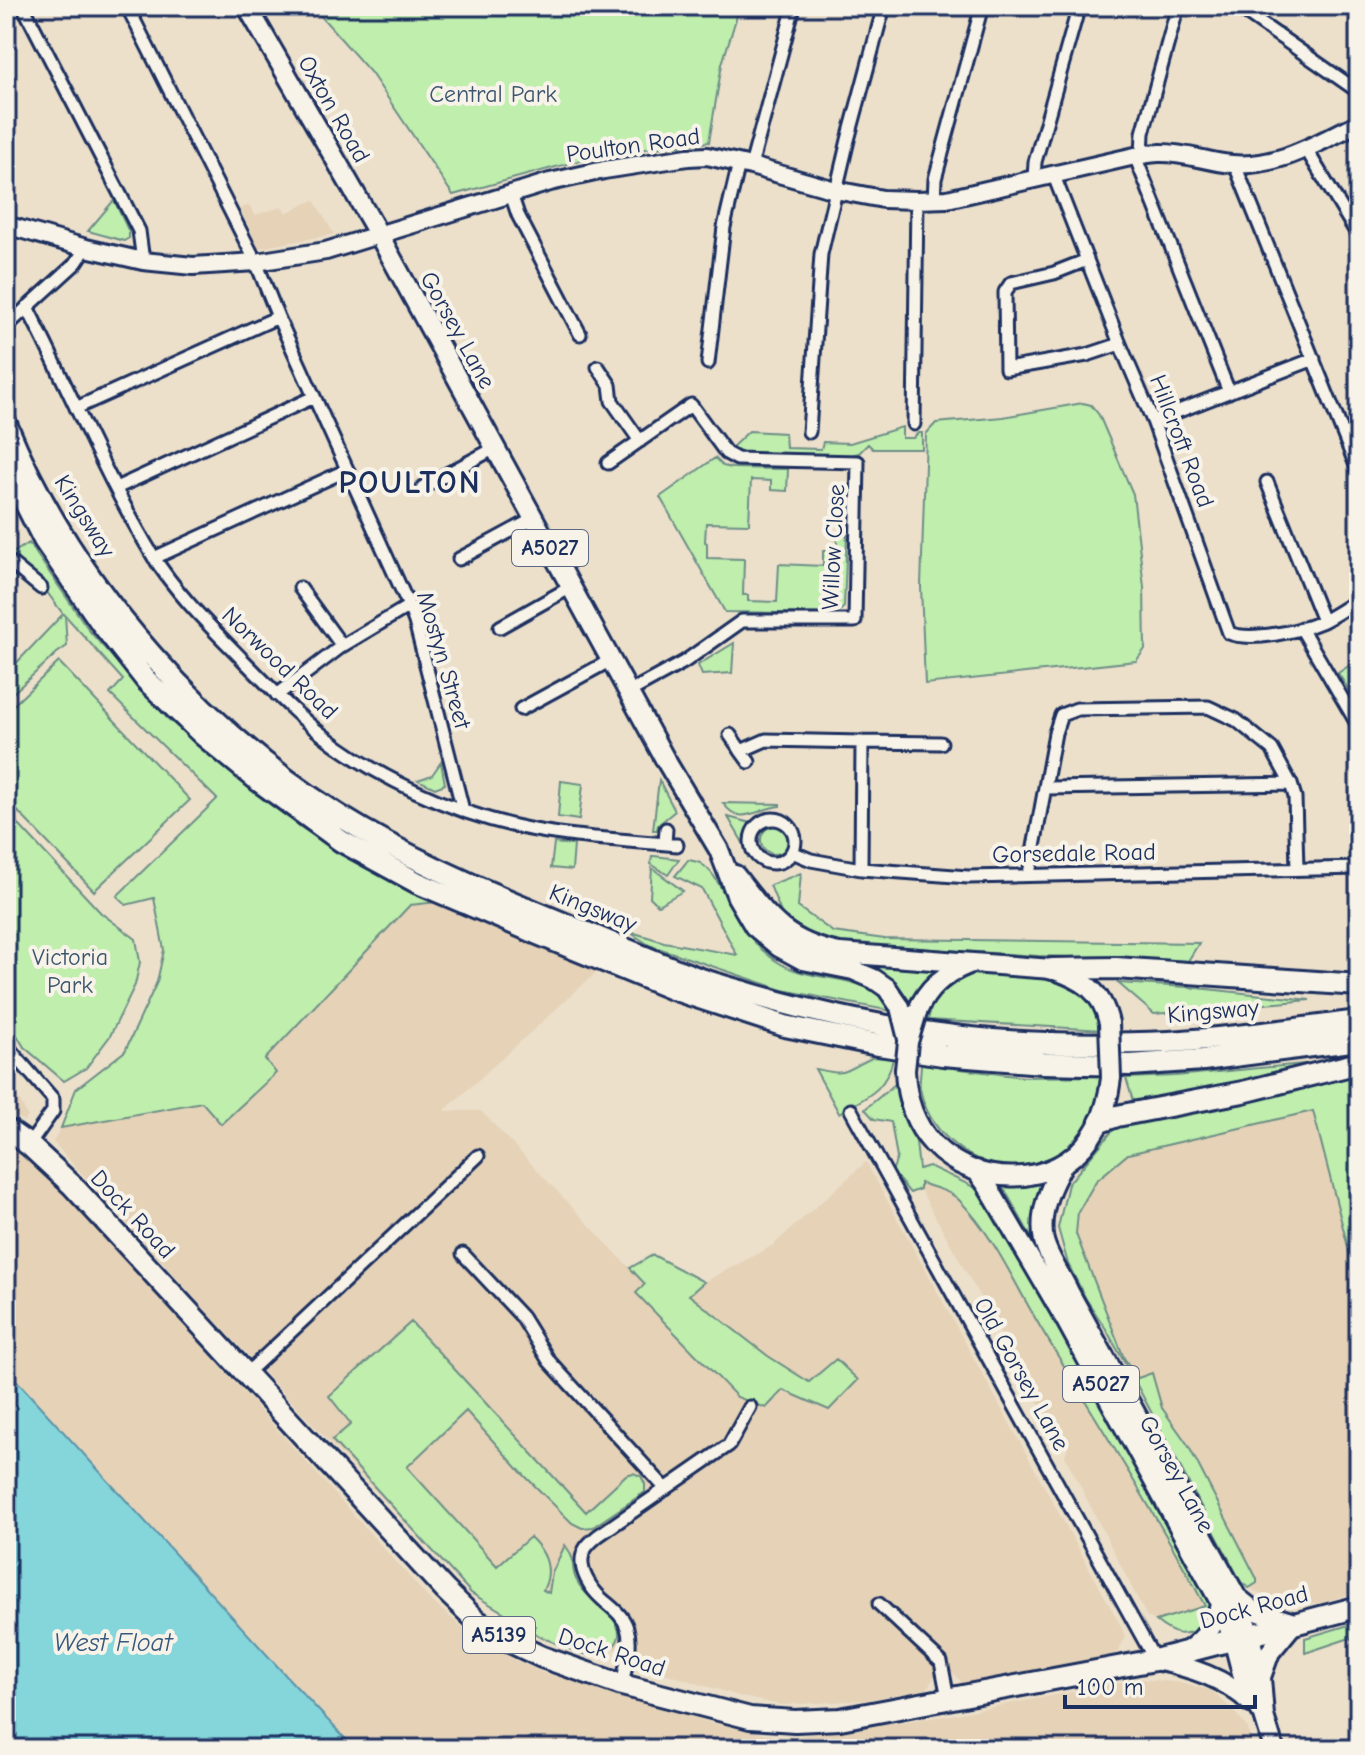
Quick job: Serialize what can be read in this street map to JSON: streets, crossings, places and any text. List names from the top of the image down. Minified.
{"streets":{"highway":["Kingsway","Dock Road","A5139"],"main road":["Oxton Road","Poulton Road","Gorsey Lane","A5027"],"street":["Hillcroft Road","Willow Close","Mostyn Street","Norwood Road","Gorsedale Road","Old Gorsey Lane"]},"crossings":[["Oxton Road","Poulton Road"],["Oxton Road","Gorsey Lane"],["Poulton Road","Gorsey Lane"],["Poulton Road","Hillcroft Road"],["Poulton Road","Mostyn Street"],["Gorsey Lane","Willow Close"],["Gorsey Lane","A5027"],["Gorsey Lane","Dock Road"],["A5027","Dock Road"],["Mostyn Street","Norwood Road"],["Dock Road","Old Gorsey Lane"]],"districts":["POULTON"],"water":["West Float"],"parks":["Central Park","Victoria Park"],"scale_bar":"100 m"}
